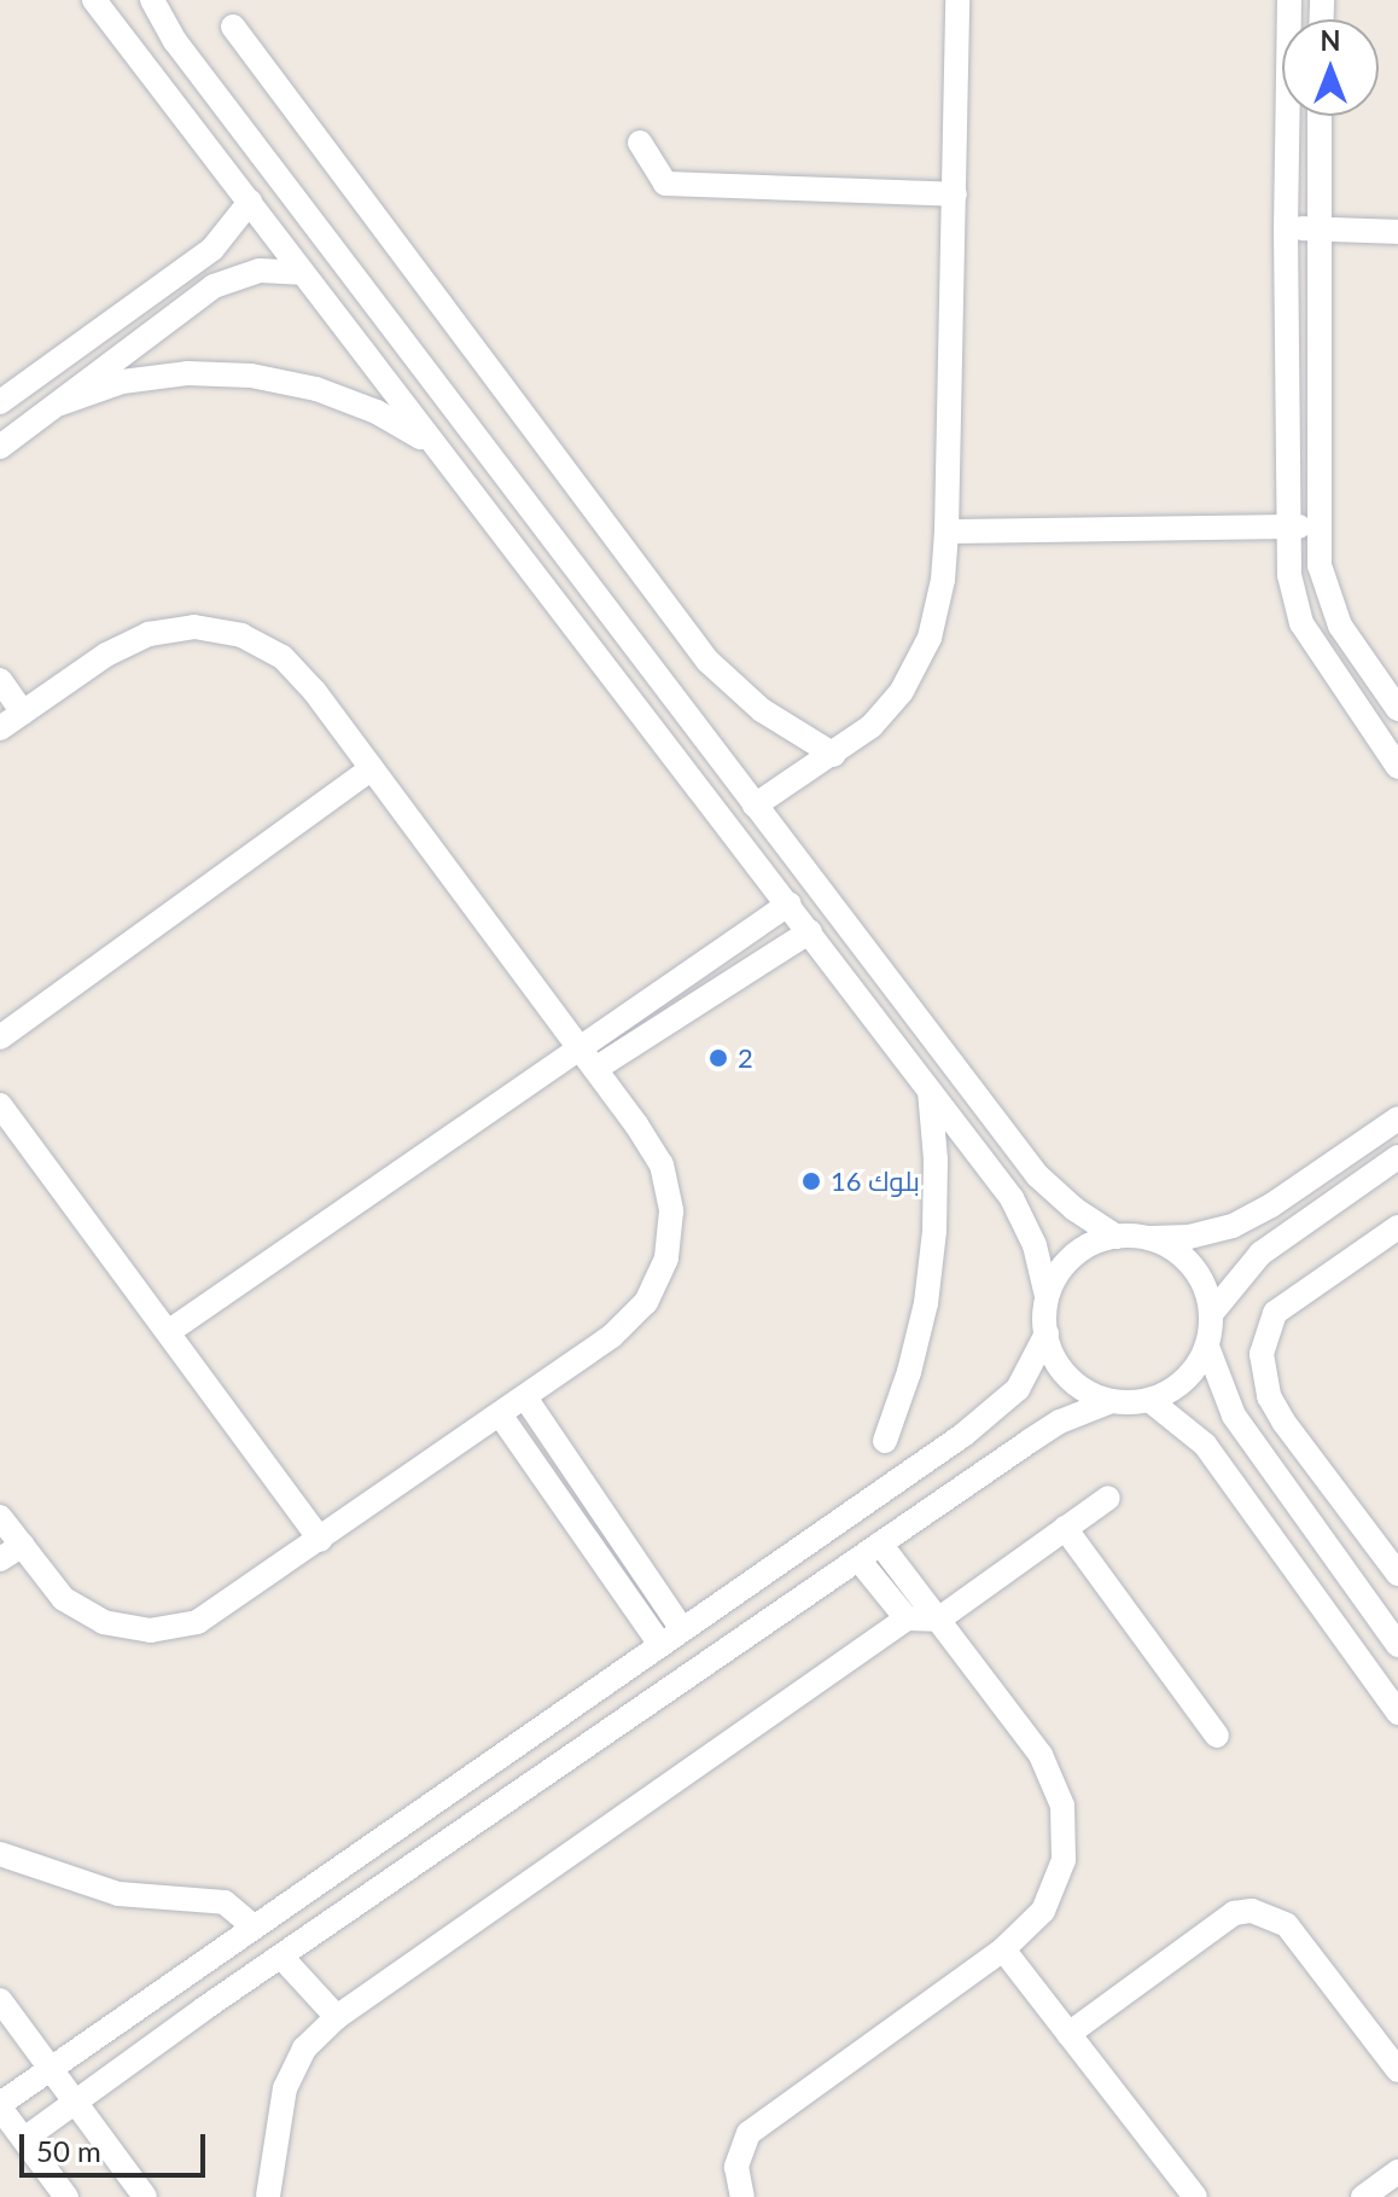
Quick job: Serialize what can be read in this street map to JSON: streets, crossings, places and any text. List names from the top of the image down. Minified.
{"places":["2","بلوك 16"],"scale_bar":"50 m","north":"top"}
